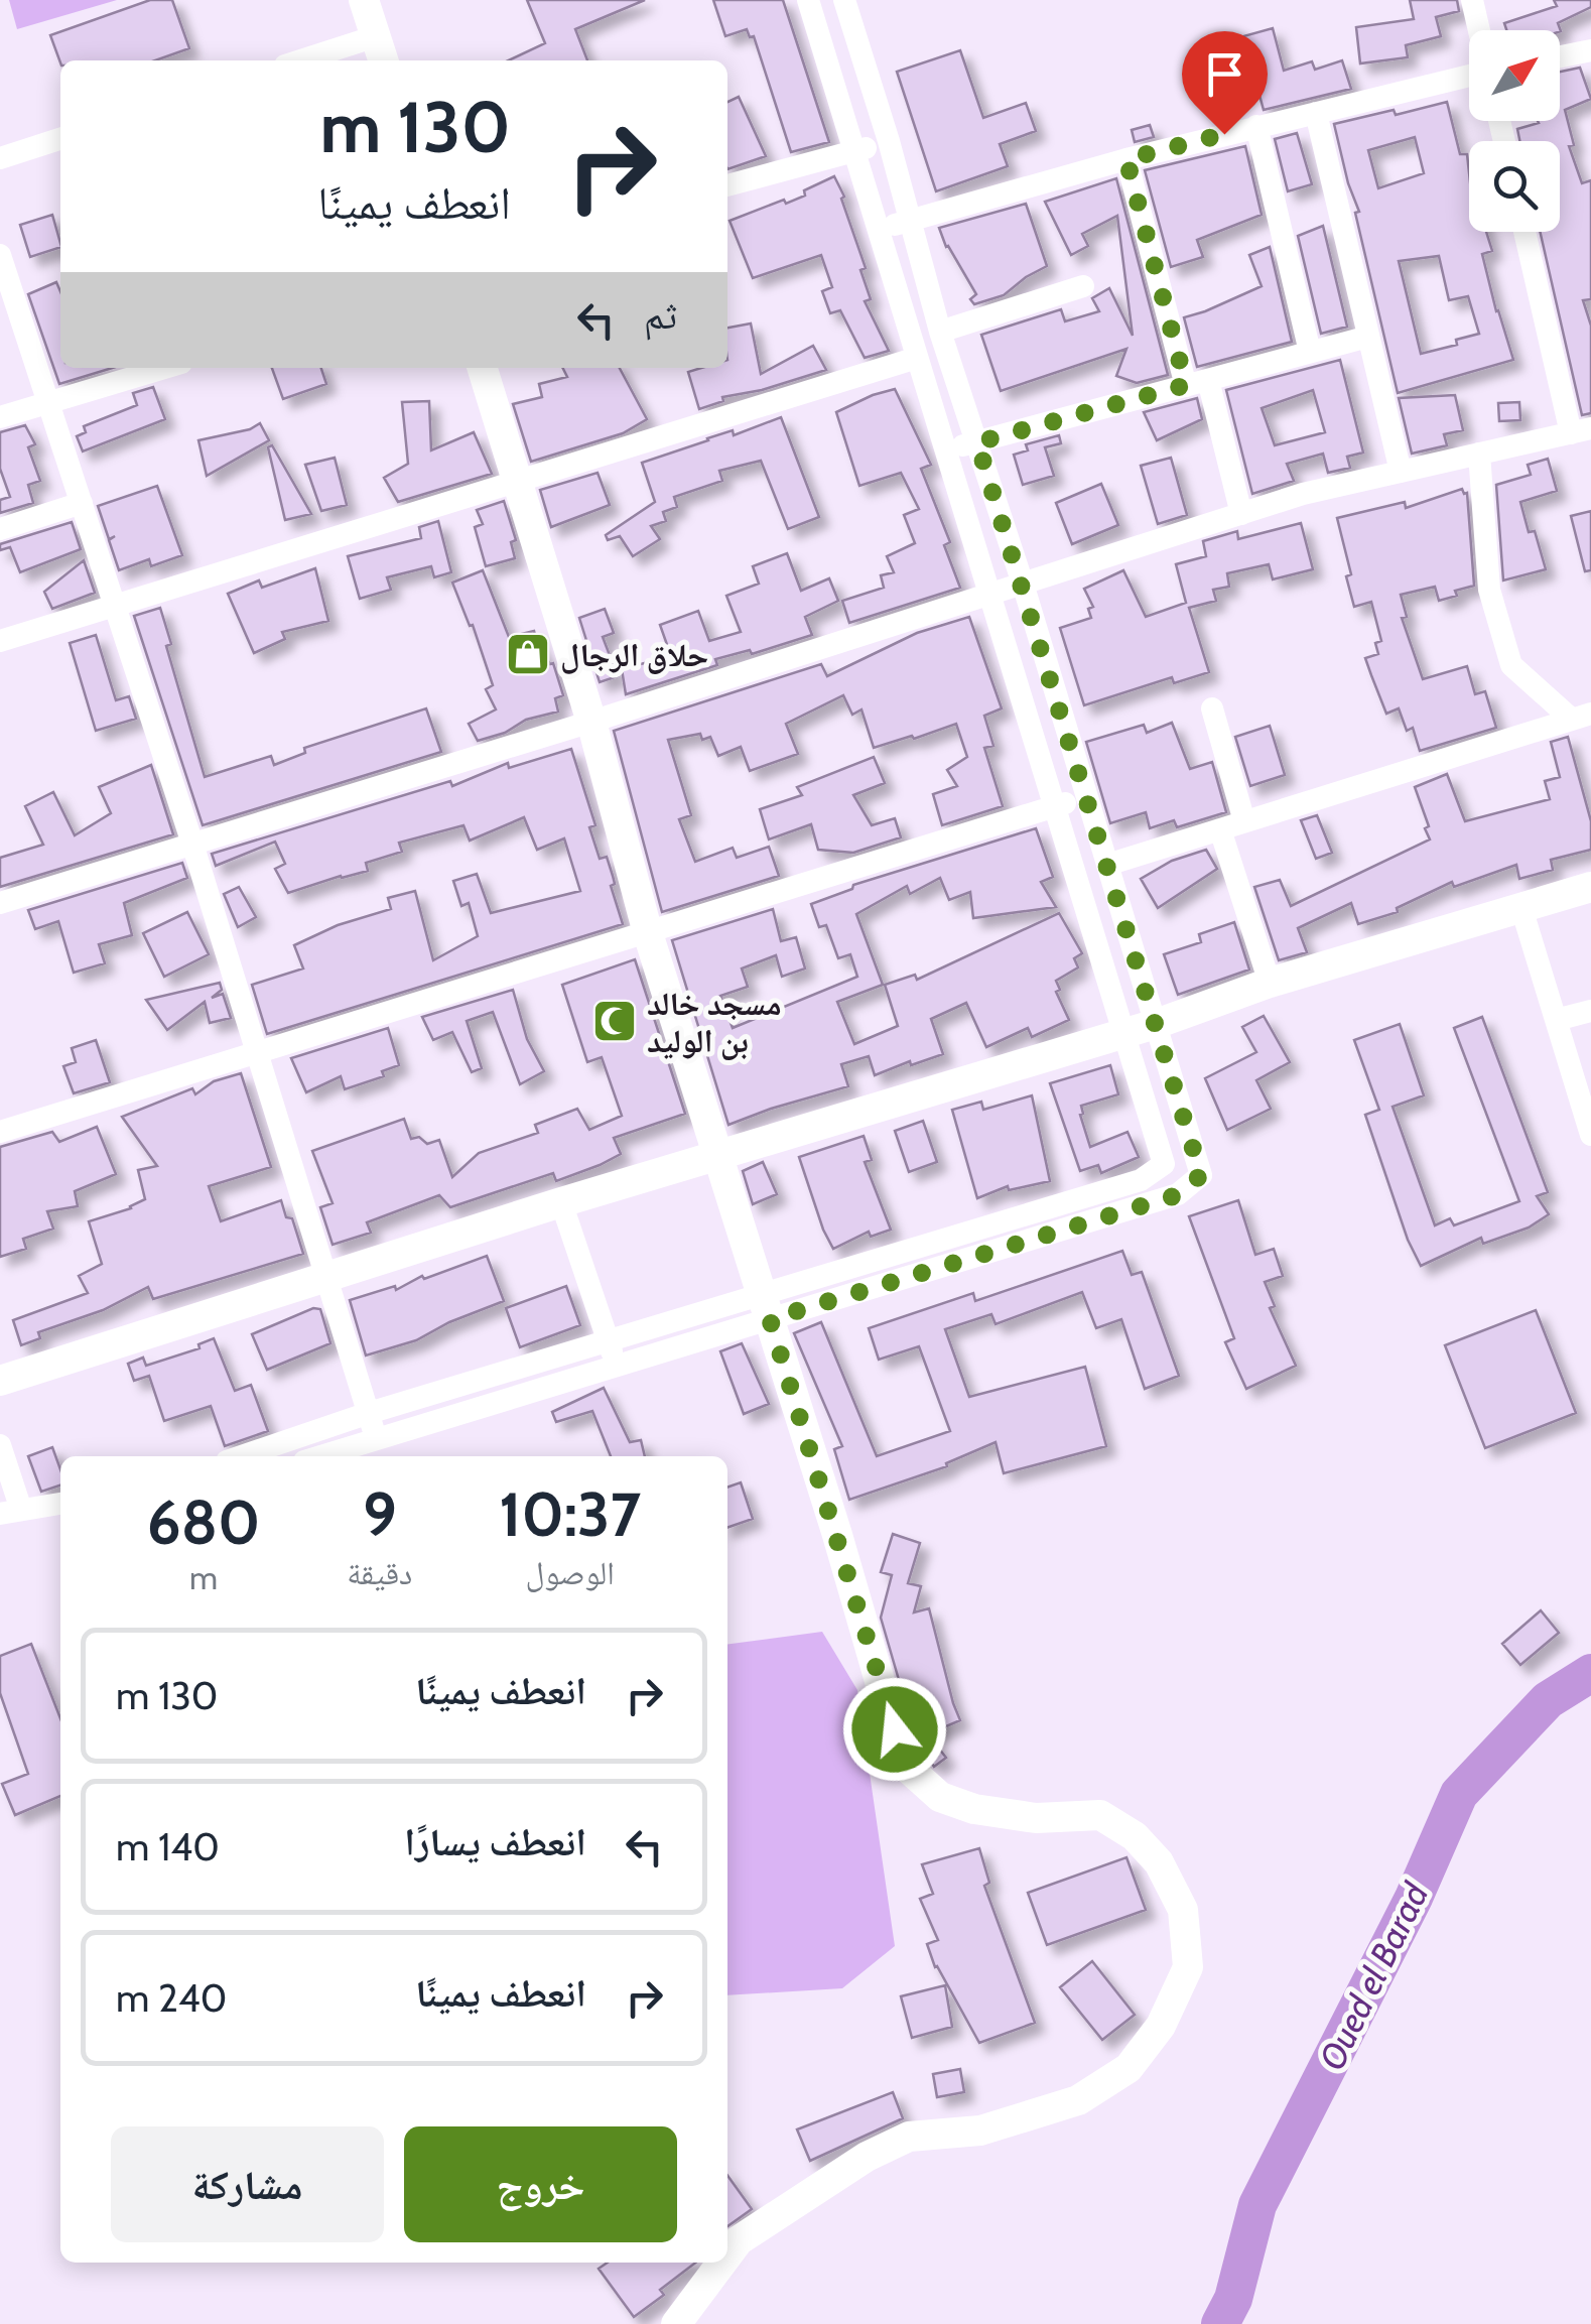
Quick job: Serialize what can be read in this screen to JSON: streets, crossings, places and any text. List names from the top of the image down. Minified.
{"water":["Oued el Barad"],"places":{"shop":["حلاق الرجال"],"mosque":["مسجد خالد بن الوليد"]},"north":"top right","page":{"turn":["130 m","انعطف يمينًا"],"then":"ثم","eta":["10:37","الوصول","9","دقيقة","680","m"],"list":[{"name":"انعطف يمينًا","value":"130 m"},{"name":"انعطف يسارًا","value":"140 m"},{"name":"انعطف يمينًا","value":"240 m"}],"buttons":["خروج","مشاركة"]}}
